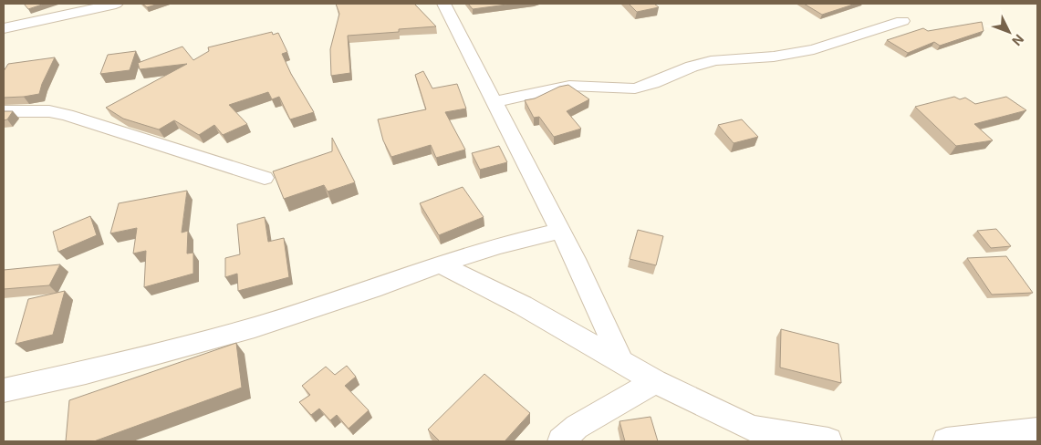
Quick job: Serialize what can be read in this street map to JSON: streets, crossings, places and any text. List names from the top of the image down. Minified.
{"north":"bottom right"}
